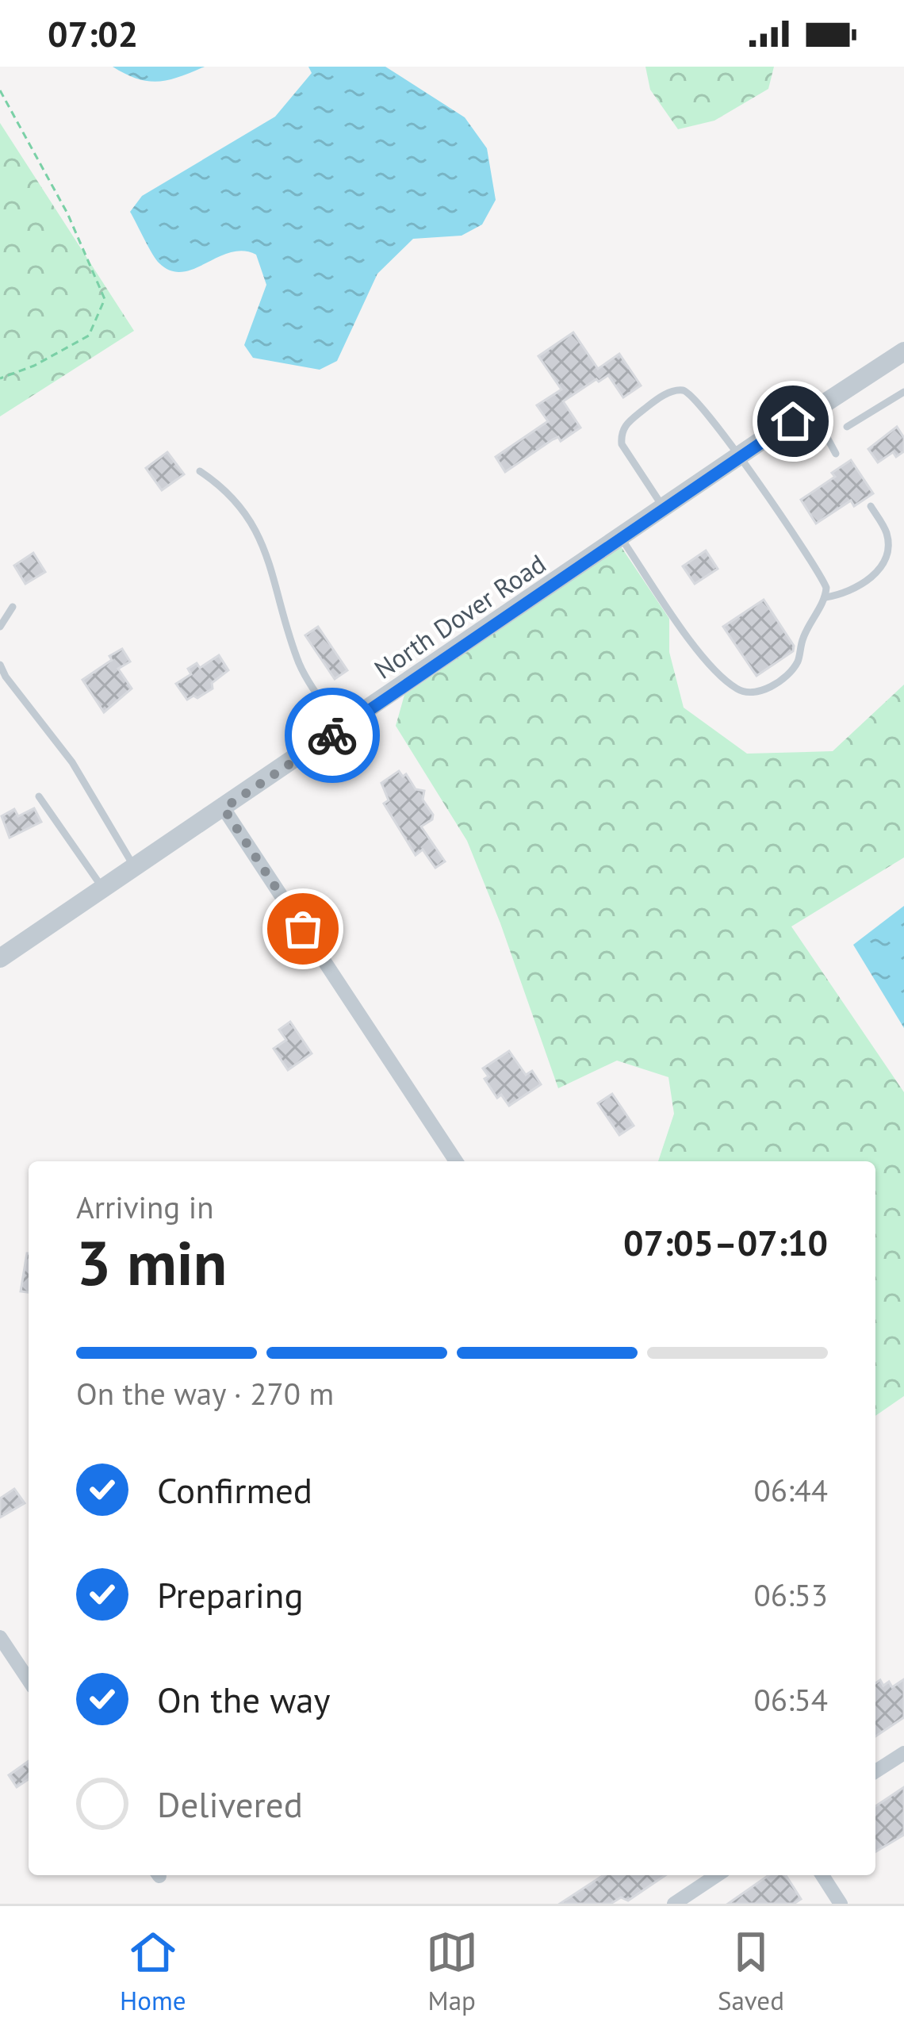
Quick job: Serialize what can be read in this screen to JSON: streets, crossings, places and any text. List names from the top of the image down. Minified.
{"streets":{"street":["North Dover Road"]},"page":{"status":"07:02","heading":["3 min","Arriving in","07:05–07:10"],"bar":"On the way · 270 m","list":[["Confirmed","06:44"],["Preparing","06:53"],["On the way","06:54"],"Delivered"],"tabs":["Home","Map","Saved"]}}
